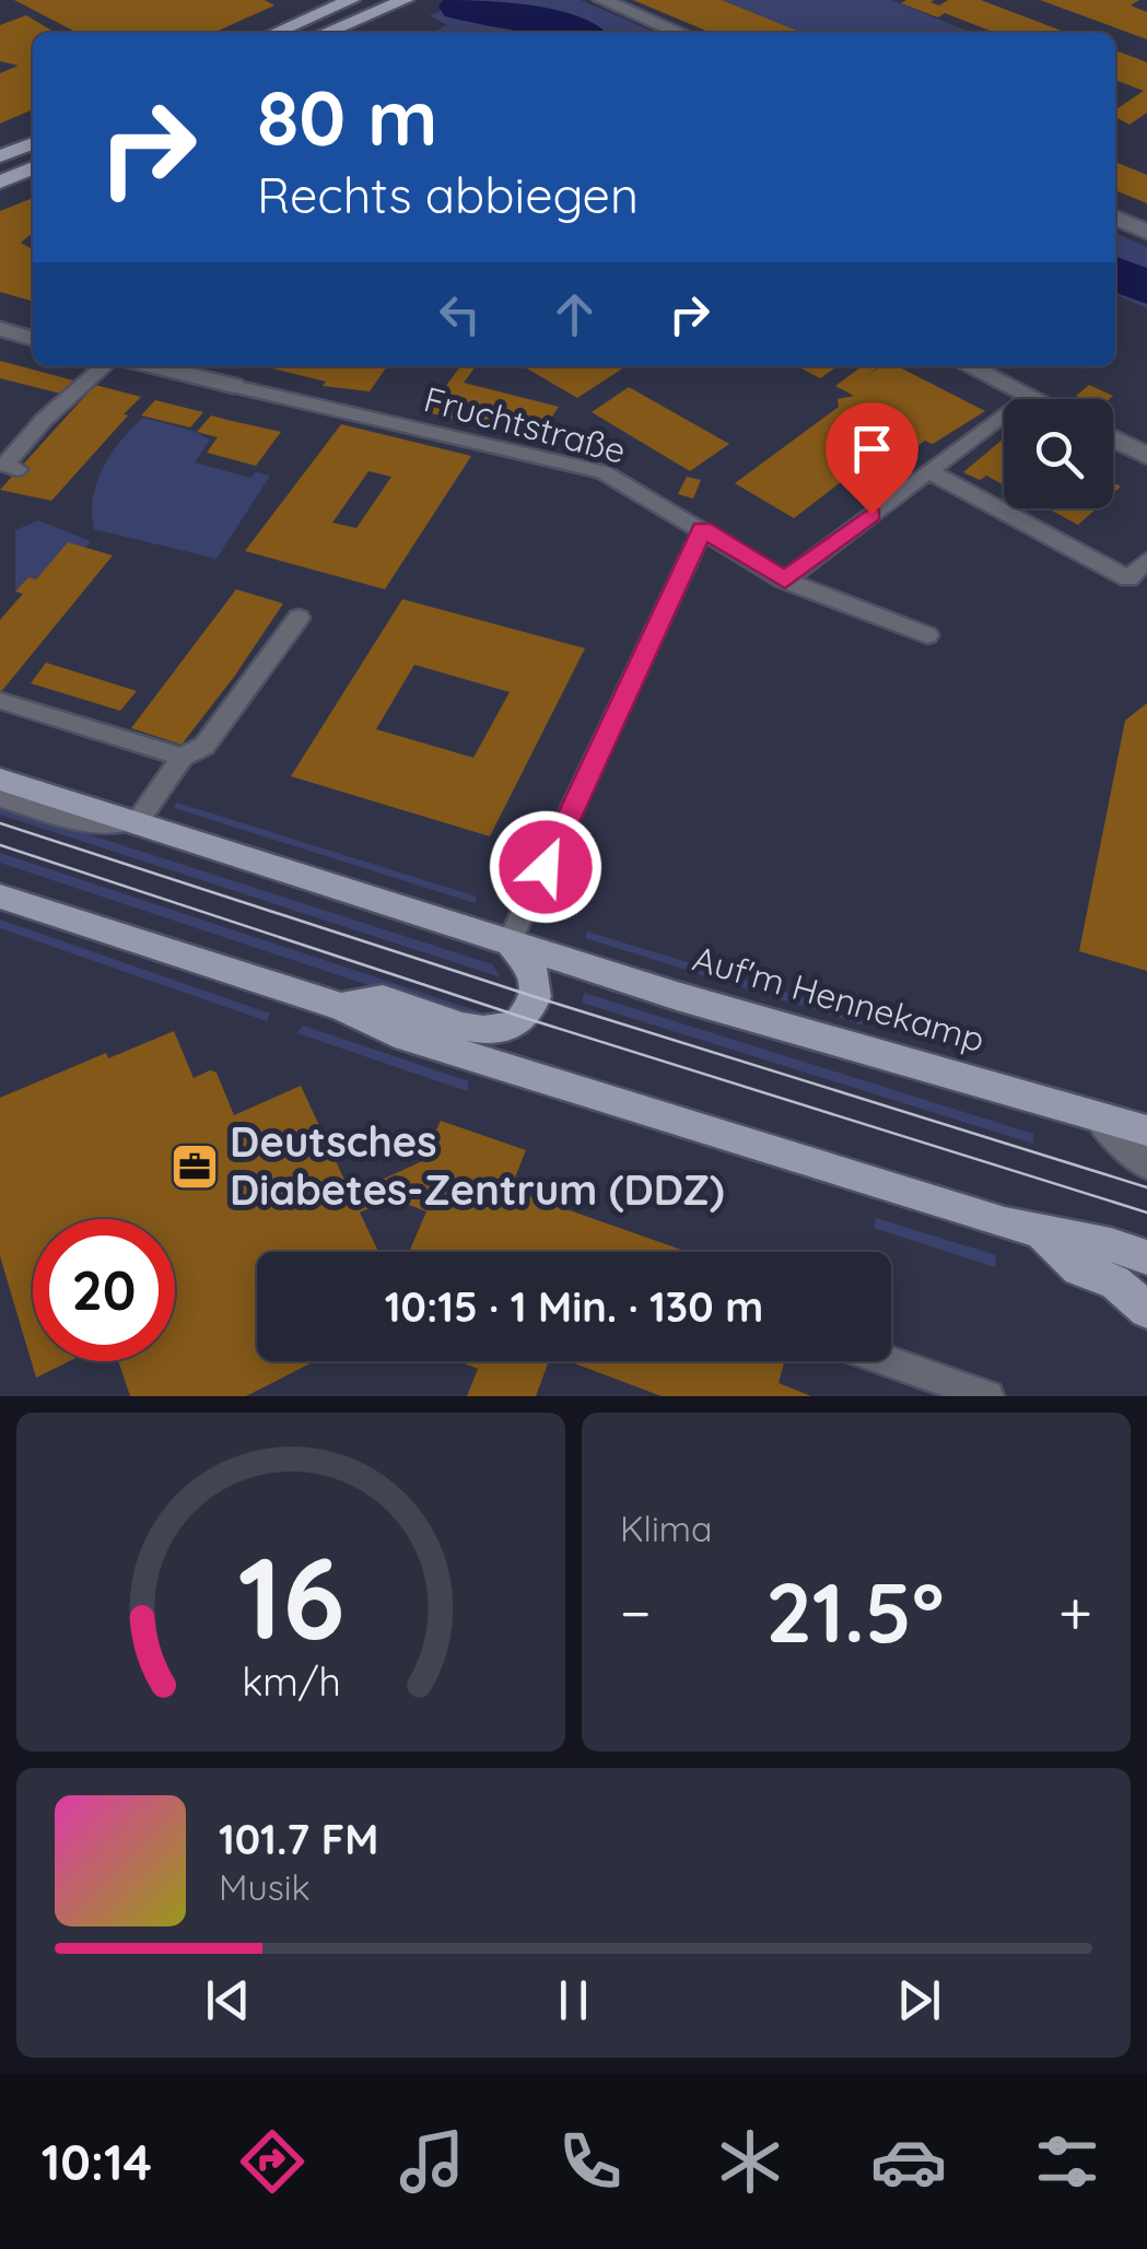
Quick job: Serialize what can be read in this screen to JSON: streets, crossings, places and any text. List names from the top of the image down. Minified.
{"streets":{"main road":["Auf'm Hennekamp"],"street":["Fruchtstraße"]},"places":{"office":["Deutsches Diabetes-Zentrum (DDZ)"]},"page":{"turn":["80 m","Rechts abbiegen"],"limit":"20","trip":"10:15 · 1 Min. · 130 m","tile":"Klima","heat":["−","21.5°","+"],"song":["101.7 FM","Musik"],"tabs":"10:14","gauge":["16","km/h"]}}
